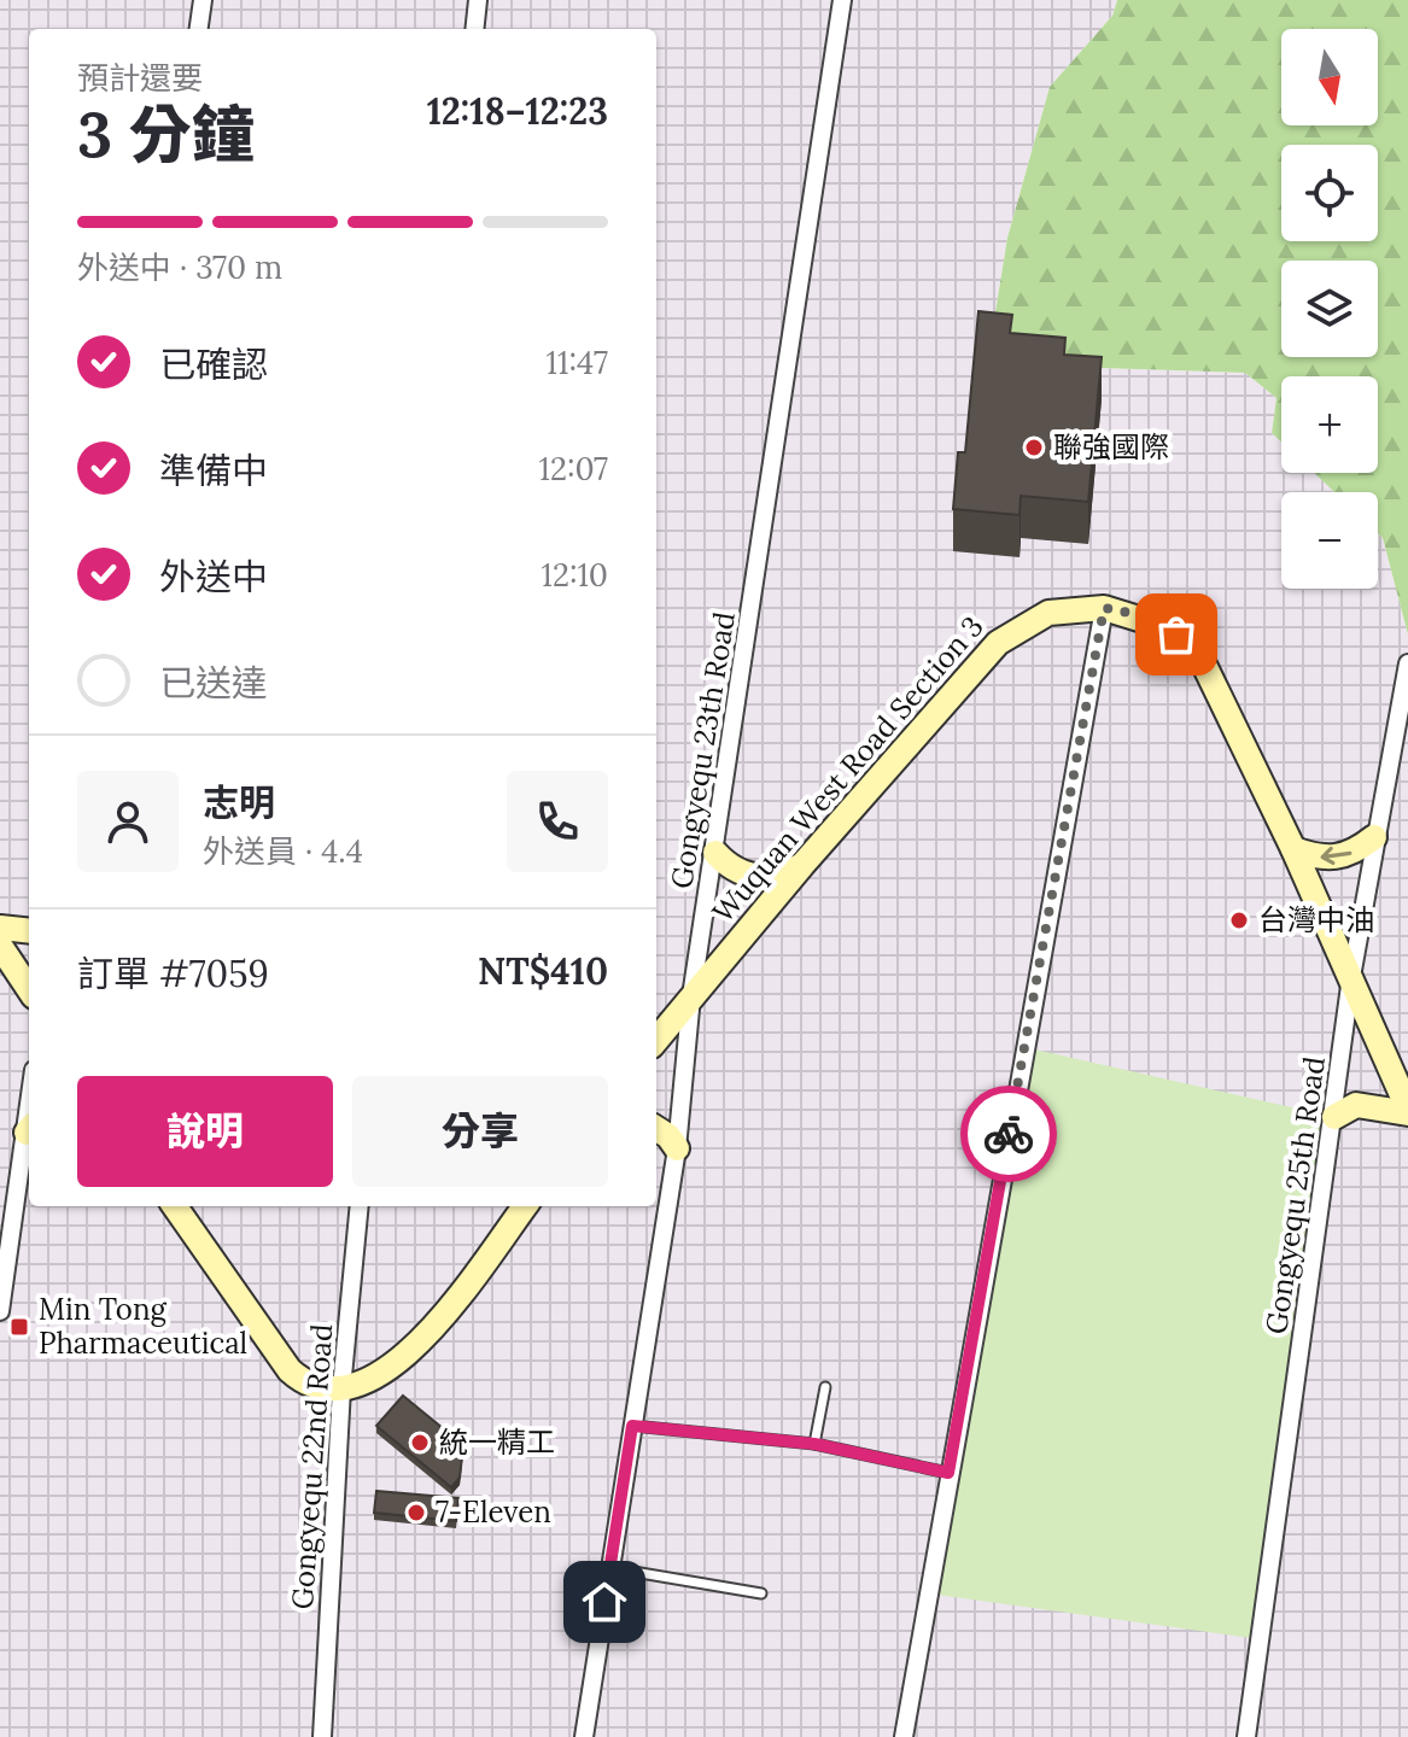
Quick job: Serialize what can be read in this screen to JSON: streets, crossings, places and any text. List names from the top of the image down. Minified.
{"streets":{"main road":["Wuquan West Road Section 3"],"street":["Gongyequ 23th Road","Gongyequ 25th Road","Gongyequ 22nd Road"]},"crossings":[["Gongyequ 23th Road","Wuquan West Road Section 3"],["Wuquan West Road Section 3","Gongyequ 25th Road"]],"places":{"other":["聯強國際","台灣中油","統一精工","7-Eleven"],"transit":["Min Tong Pharmaceutical"]},"north":"bottom","page":{"map_buttons":["+","−"],"heading":["3 分鐘","預計還要","12:18–12:23"],"panel":["志明","外送員 · 4.4","訂單 #7059","NT$410"],"bar":"外送中 · 370 m","list":[["已確認","11:47"],["準備中","12:07"],["外送中","12:10"],"已送達"],"buttons":["說明","分享"]}}
